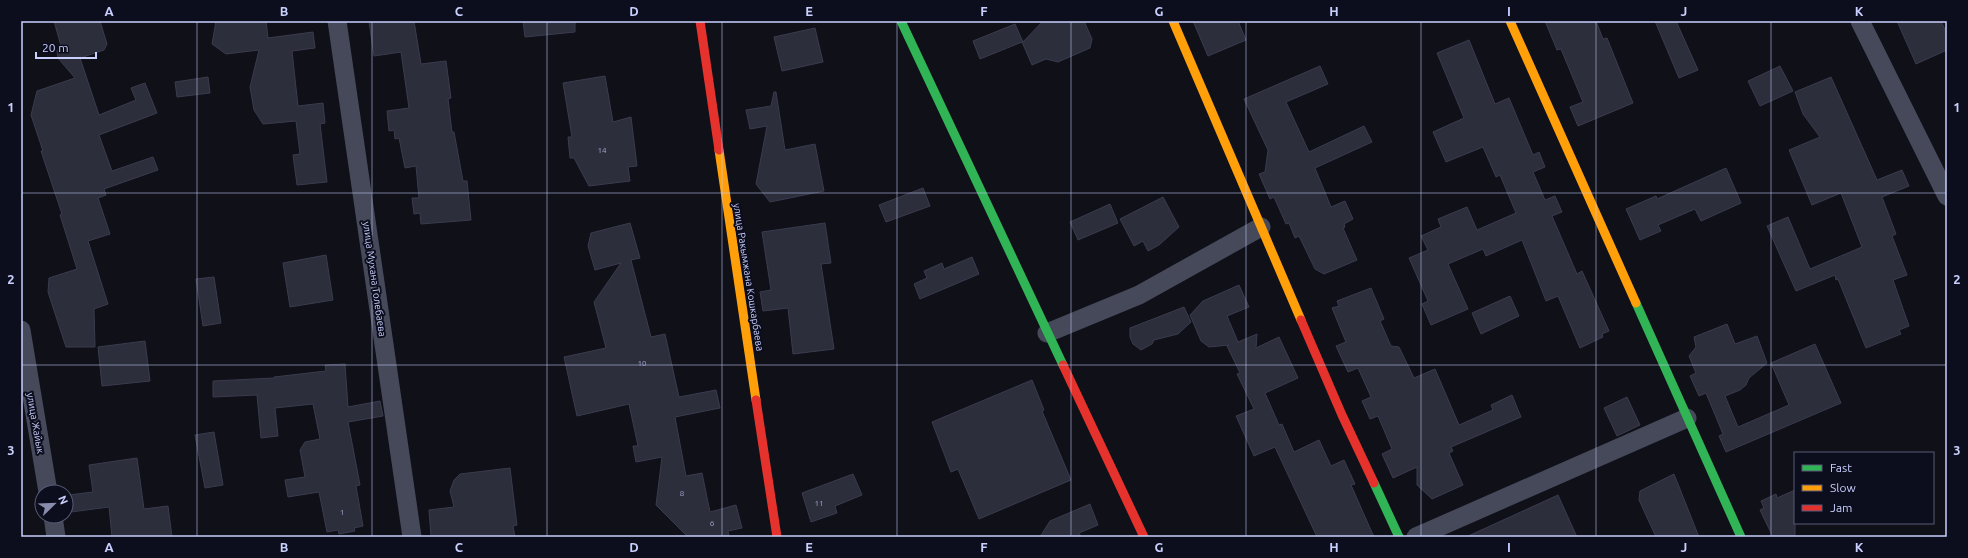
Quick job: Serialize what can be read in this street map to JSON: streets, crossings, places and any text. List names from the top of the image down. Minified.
{"streets":{"street":["улица Ракымжана Кошкарбаева","улица Мухана Толебаева","улица Жайык"]},"house_numbers":["14","10","8","11","1","6"],"legend":["Fast","Slow","Jam"],"scale_bar":"20 m","north":"top right","grid":{"columns":["A","B","C","D","E","F","G","H","I","J","K"],"rows":["1","2","3"]}}
